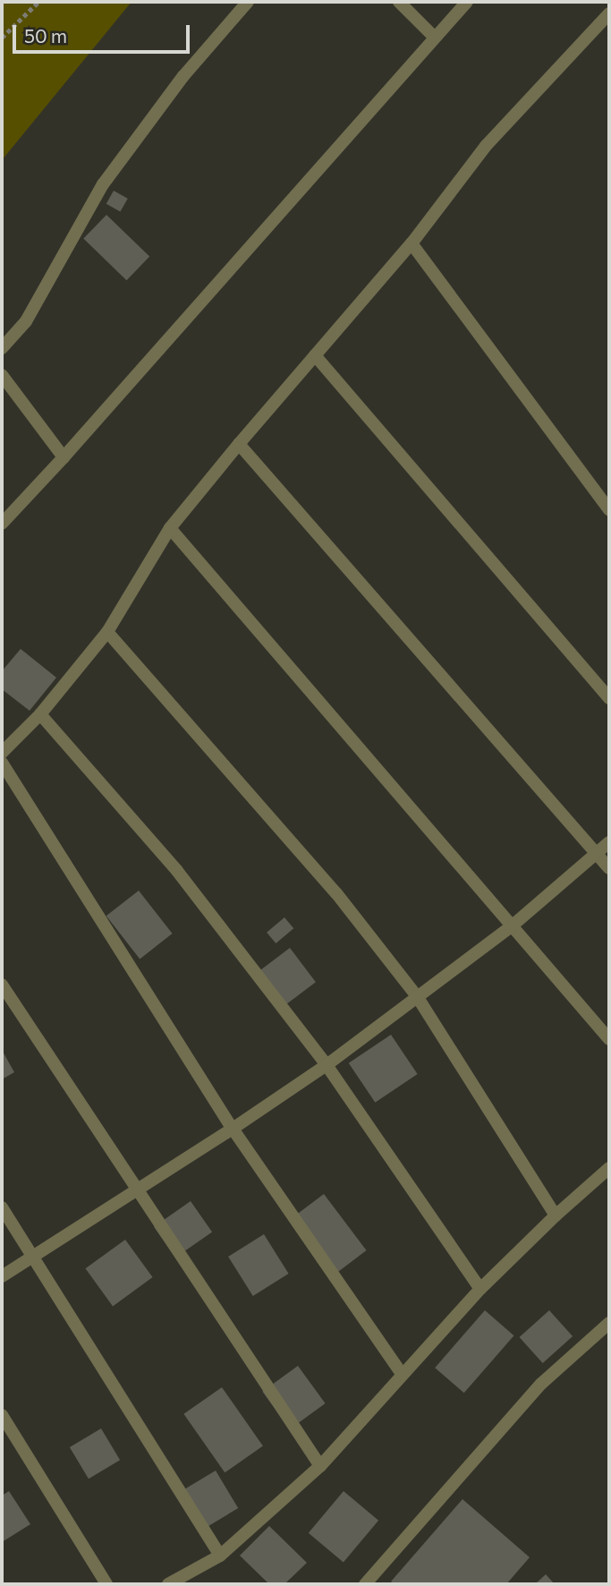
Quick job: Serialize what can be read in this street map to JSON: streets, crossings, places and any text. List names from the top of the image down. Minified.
{"scale_bar":"50 m"}
